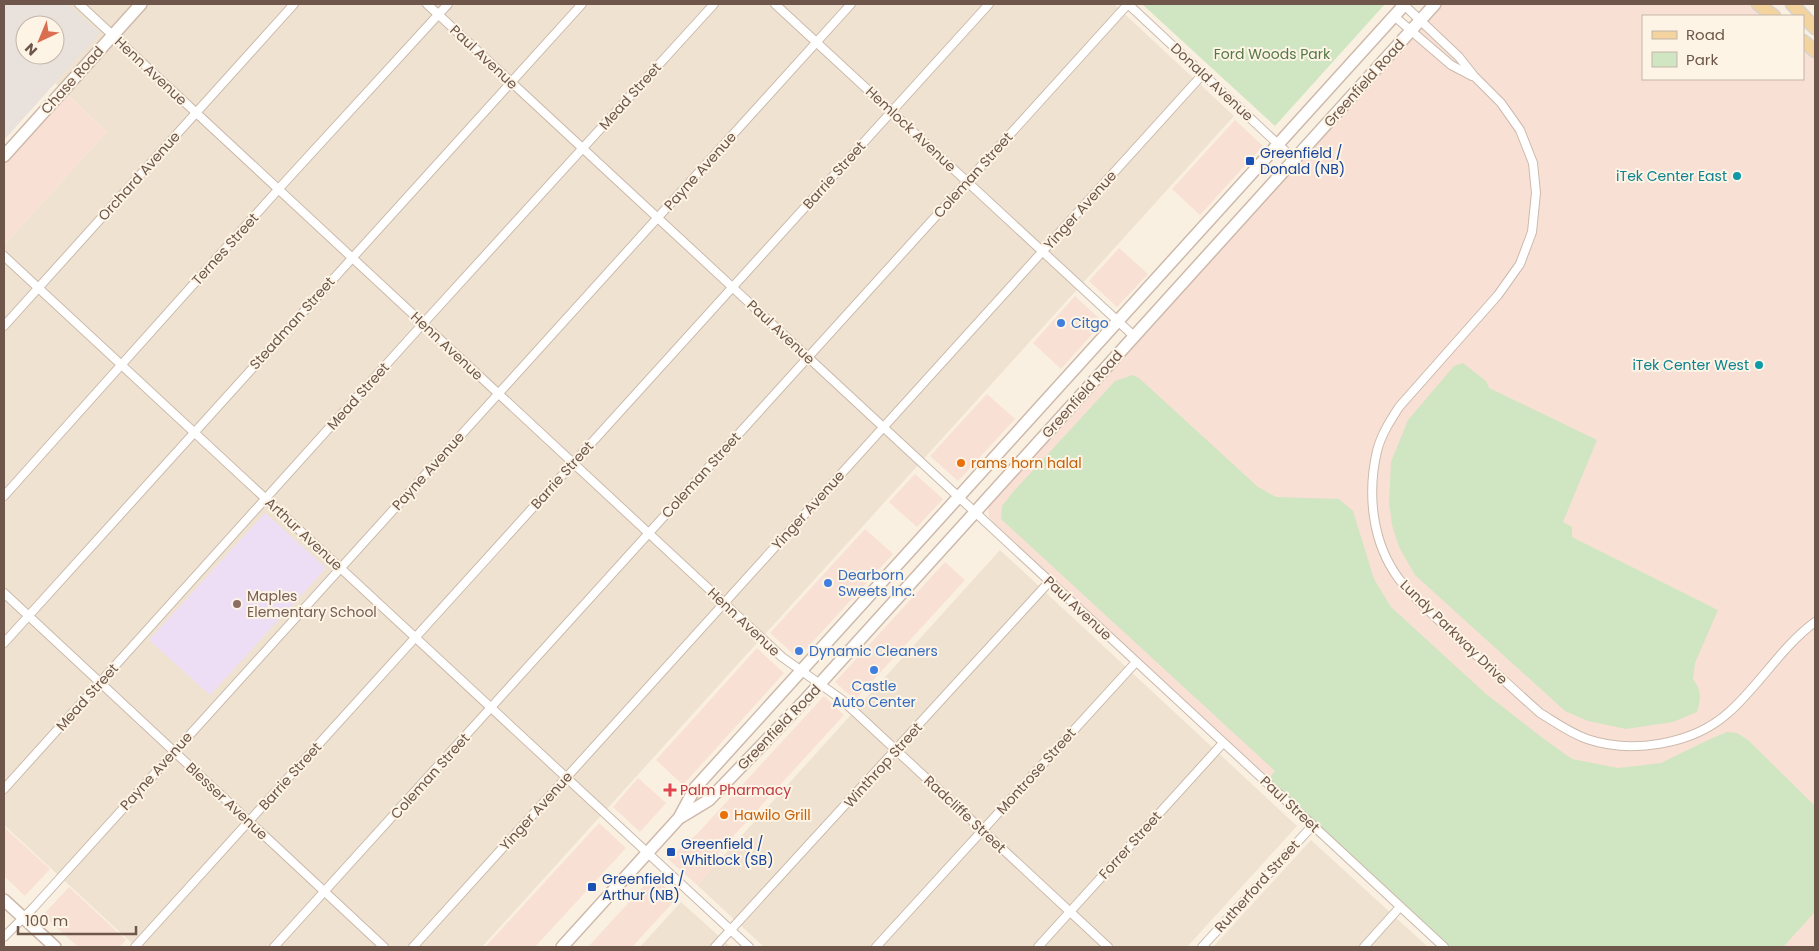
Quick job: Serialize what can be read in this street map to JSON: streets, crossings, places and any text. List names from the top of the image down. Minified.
{"streets":{"main road":["Chase Road","Greenfield Road"],"street":["Paul Avenue","Henn Avenue","Donald Avenue","Mead Street","Hemlock Avenue","Payne Avenue","Barrie Street","Coleman Street","Orchard Avenue","Yinger Avenue","Ternes Street","Steadman Street","Arthur Avenue","Lundy Parkway Drive","Winthrop Street","Montrose Street","Blesser Avenue","Paul Street","Radcliffe Street","Forrer Street","Rutherford Street"]},"crossings":[["Paul Avenue","Greenfield Road"],["Paul Avenue","Mead Street"],["Paul Avenue","Payne Avenue"],["Paul Avenue","Barrie Street"],["Paul Avenue","Coleman Street"],["Paul Avenue","Yinger Avenue"],["Paul Avenue","Ternes Street"],["Paul Avenue","Steadman Street"],["Paul Avenue","Winthrop Street"],["Paul Avenue","Montrose Street"],["Paul Avenue","Paul Street"],["Henn Avenue","Chase Road"],["Henn Avenue","Greenfield Road"],["Henn Avenue","Mead Street"],["Henn Avenue","Payne Avenue"],["Henn Avenue","Barrie Street"],["Henn Avenue","Coleman Street"],["Henn Avenue","Orchard Avenue"],["Henn Avenue","Yinger Avenue"],["Henn Avenue","Ternes Street"],["Henn Avenue","Steadman Street"],["Henn Avenue","Radcliffe Street"],["Donald Avenue","Greenfield Road"],["Donald Avenue","Coleman Street"],["Donald Avenue","Yinger Avenue"],["Greenfield Road","Hemlock Avenue"],["Greenfield Road","Arthur Avenue"],["Greenfield Road","Lundy Parkway Drive"],["Greenfield Road","Radcliffe Street"],["Mead Street","Arthur Avenue"],["Mead Street","Blesser Avenue"],["Hemlock Avenue","Payne Avenue"],["Hemlock Avenue","Barrie Street"],["Hemlock Avenue","Coleman Street"],["Hemlock Avenue","Yinger Avenue"],["Payne Avenue","Arthur Avenue"],["Payne Avenue","Blesser Avenue"],["Barrie Street","Arthur Avenue"],["Barrie Street","Blesser Avenue"],["Coleman Street","Arthur Avenue"],["Coleman Street","Blesser Avenue"],["Orchard Avenue","Arthur Avenue"],["Yinger Avenue","Arthur Avenue"],["Ternes Street","Arthur Avenue"],["Steadman Street","Arthur Avenue"],["Steadman Street","Blesser Avenue"],["Arthur Avenue","Winthrop Street"],["Winthrop Street","Radcliffe Street"],["Montrose Street","Paul Street"],["Montrose Street","Radcliffe Street"],["Paul Street","Forrer Street"],["Paul Street","Rutherford Street"],["Radcliffe Street","Forrer Street"]],"parks":["Ford Woods Park"],"places":{"transit":["Greenfield / Donald (NB)","Greenfield / Whitlock (SB)","Greenfield / Arthur (NB)"],"other":["iTek Center East","Citgo","iTek Center West","rams horn halal","Dearborn Sweets Inc.","Maples Elementary School","Dynamic Cleaners","Castle Auto Center","Hawilo Grill"],"health":["Palm Pharmacy"]},"legend":["Road","Park"],"scale_bar":"100 m","north":"bottom left"}
